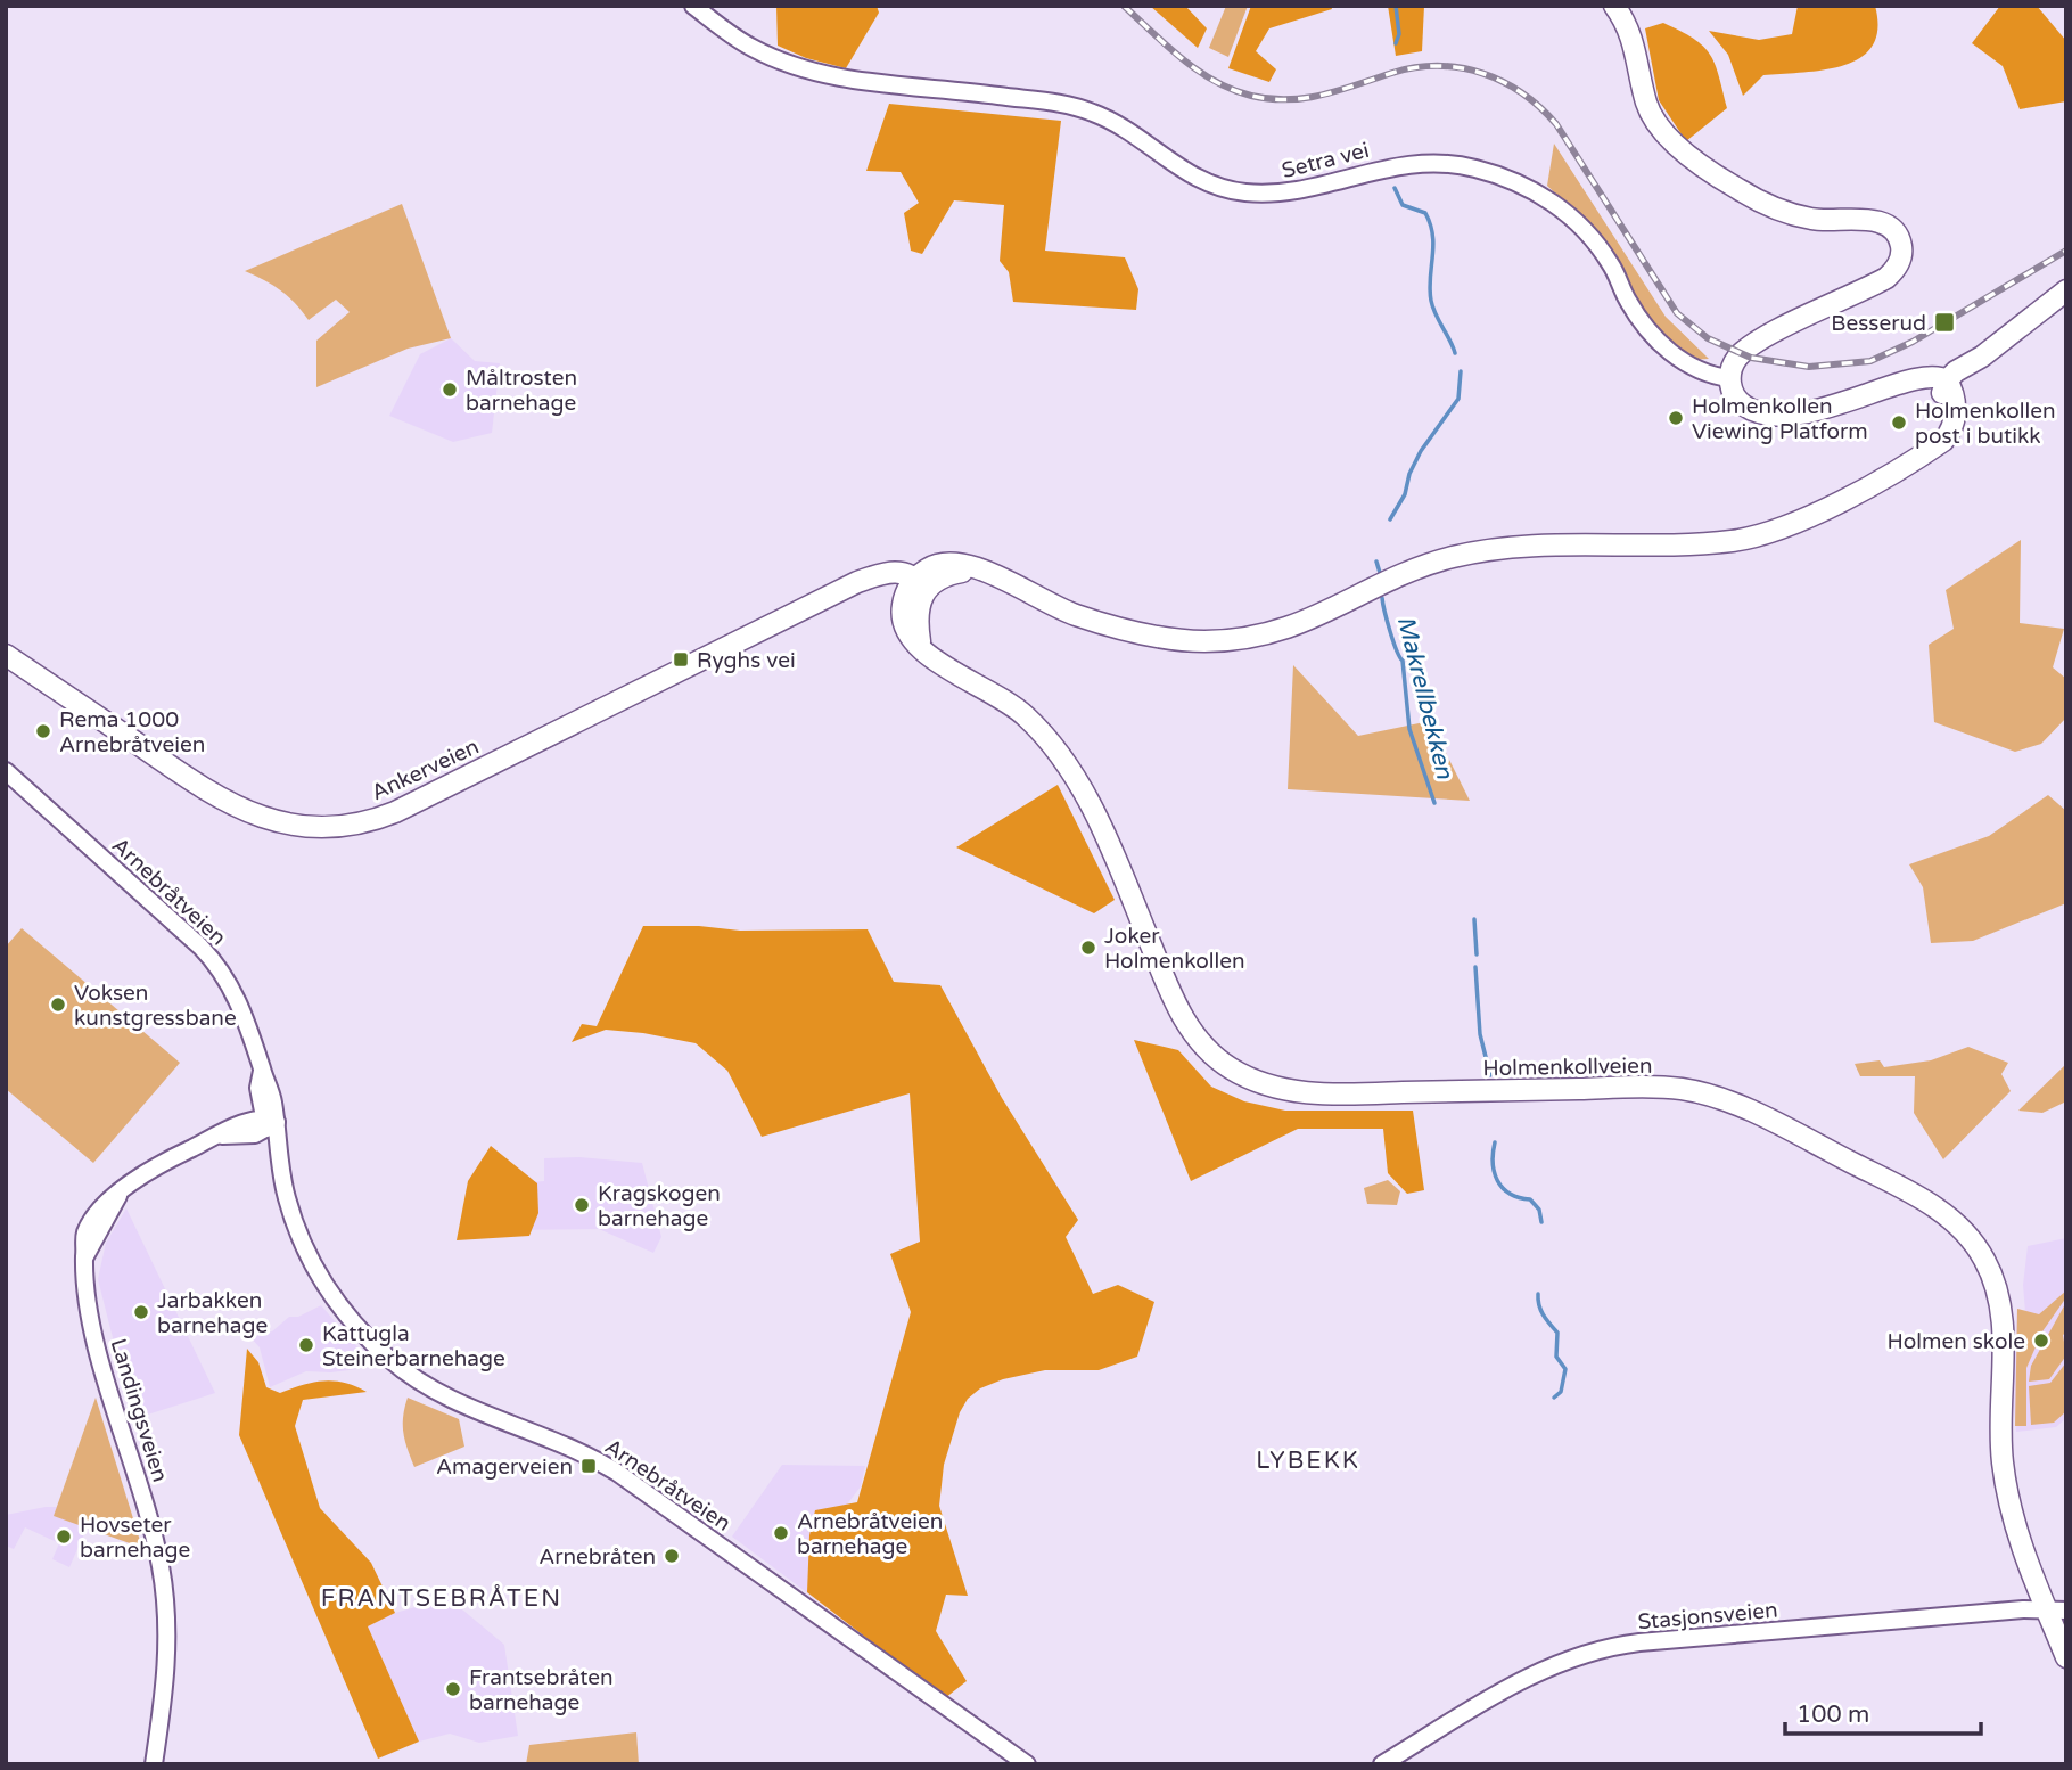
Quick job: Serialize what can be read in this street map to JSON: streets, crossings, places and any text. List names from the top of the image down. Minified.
{"streets":{"main road":["Ankerveien","Holmenkollveien"],"street":["Setra vei","Arnebråtveien","Landingsveien","Stasjonsveien"]},"crossings":[["Ankerveien","Holmenkollveien"],["Arnebråtveien","Landingsveien"],["Holmenkollveien","Stasjonsveien"]],"districts":["LYBEKK","FRANTSEBRÅTEN"],"water":["Makrellbekken"],"places":{"transit":["Besserud","Ryghs vei","Amagerveien"],"other":["Måltrosten barnehage","Holmenkollen Viewing Platform","Holmenkollen post i butikk","Rema 1000 Arnebråtveien","Joker Holmenkollen","Voksen kunstgressbane","Kragskogen barnehage","Jarbakken barnehage","Holmen skole","Kattugla Steinerbarnehage","Arnebråtveien barnehage","Hovseter barnehage","Arnebråten","Frantsebråten barnehage"]},"scale_bar":"100 m"}
